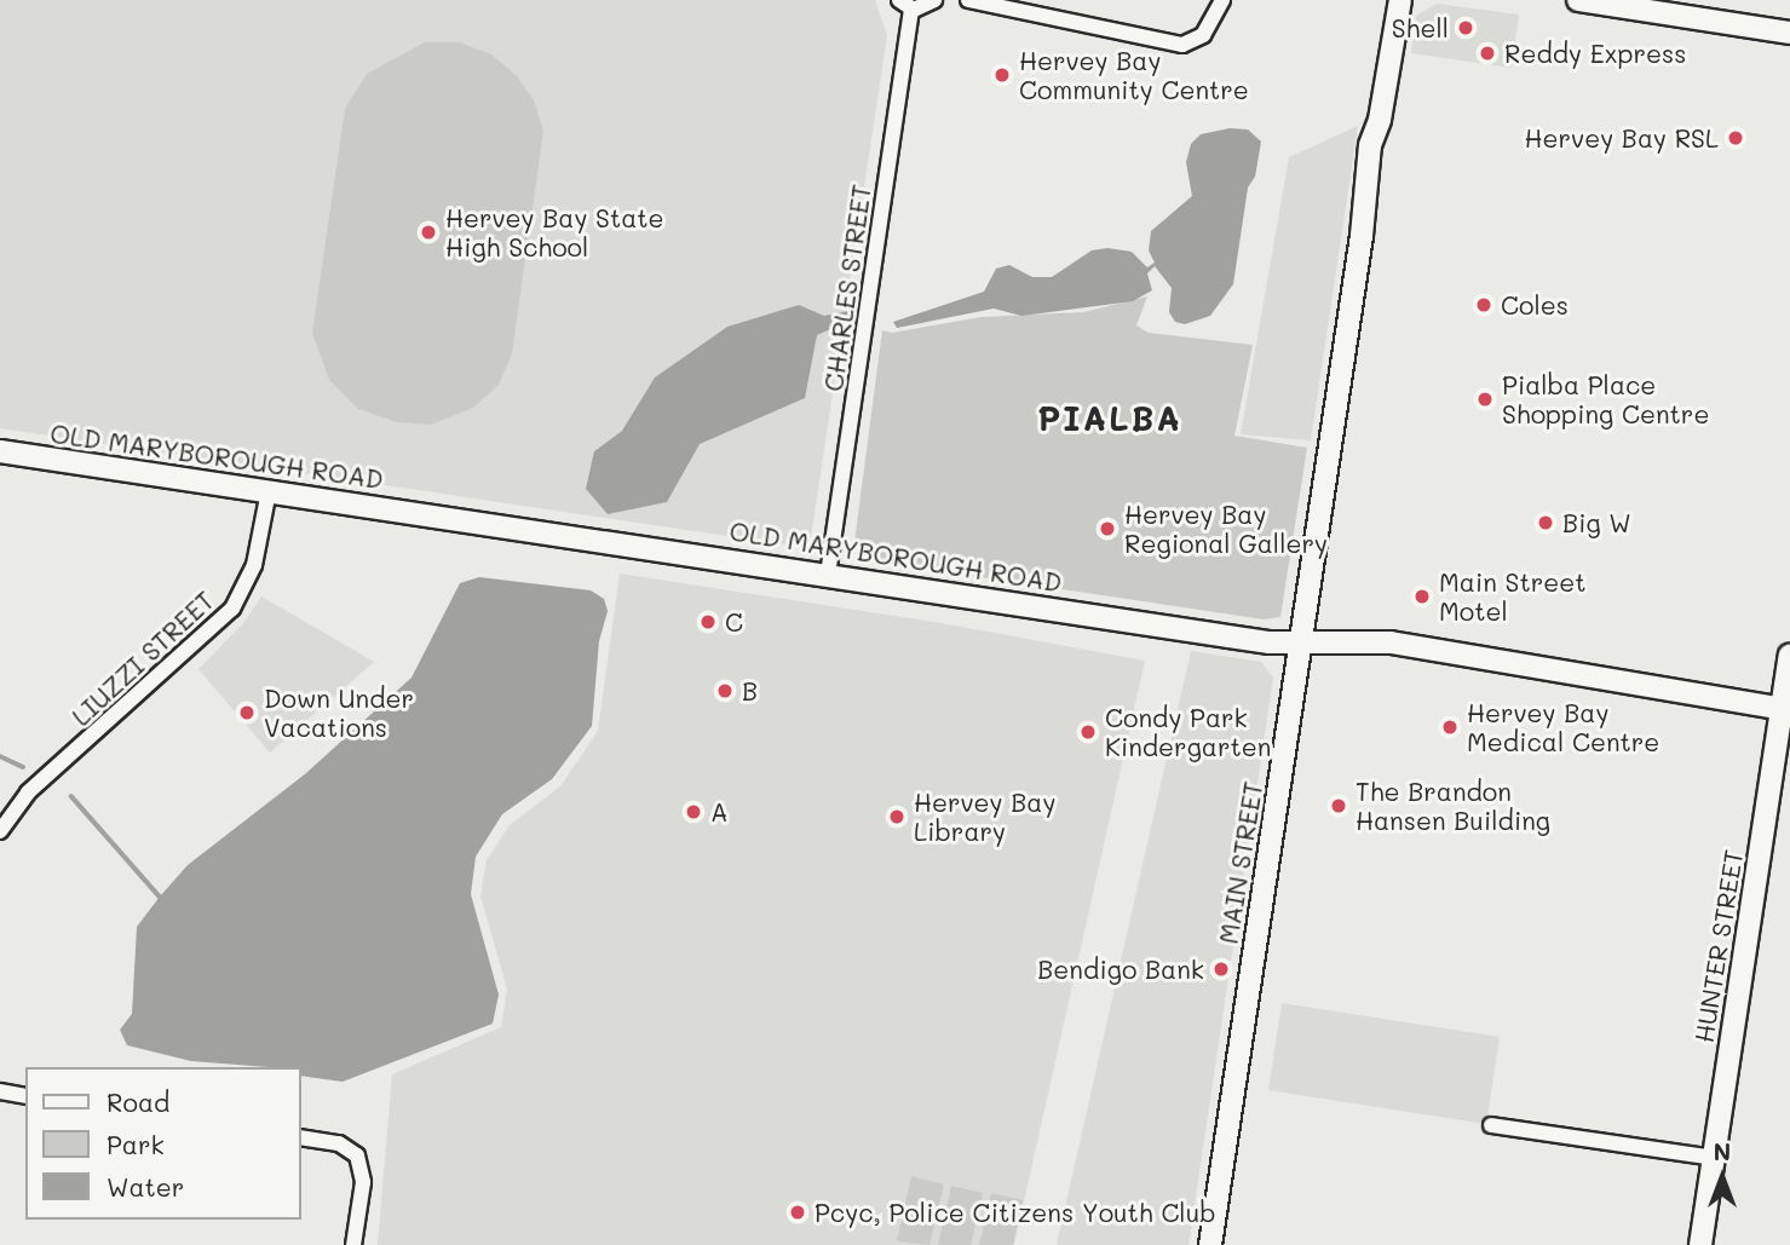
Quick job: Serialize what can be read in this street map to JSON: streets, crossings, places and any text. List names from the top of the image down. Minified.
{"streets":{"street":["CHARLES STREET","OLD MARYBOROUGH ROAD","LIUZZI STREET","MAIN STREET","HUNTER STREET"]},"crossings":[["CHARLES STREET","OLD MARYBOROUGH ROAD"],["OLD MARYBOROUGH ROAD","LIUZZI STREET"],["OLD MARYBOROUGH ROAD","MAIN STREET"],["OLD MARYBOROUGH ROAD","HUNTER STREET"]],"districts":["PIALBA"],"places":["Shell","Reddy Express","Hervey Bay Community Centre","Hervey Bay RSL","Hervey Bay State High School","Coles","Pialba Place Shopping Centre","Big W","Hervey Bay Regional Gallery","Main Street Motel","C","B","Down Under Vacations","Hervey Bay Medical Centre","Condy Park Kindergarten","The Brandon Hansen Building","A","Hervey Bay Library","Bendigo Bank","Pcyc, Police Citizens Youth Club"],"legend":["Road","Park","Water"],"north":"top"}
